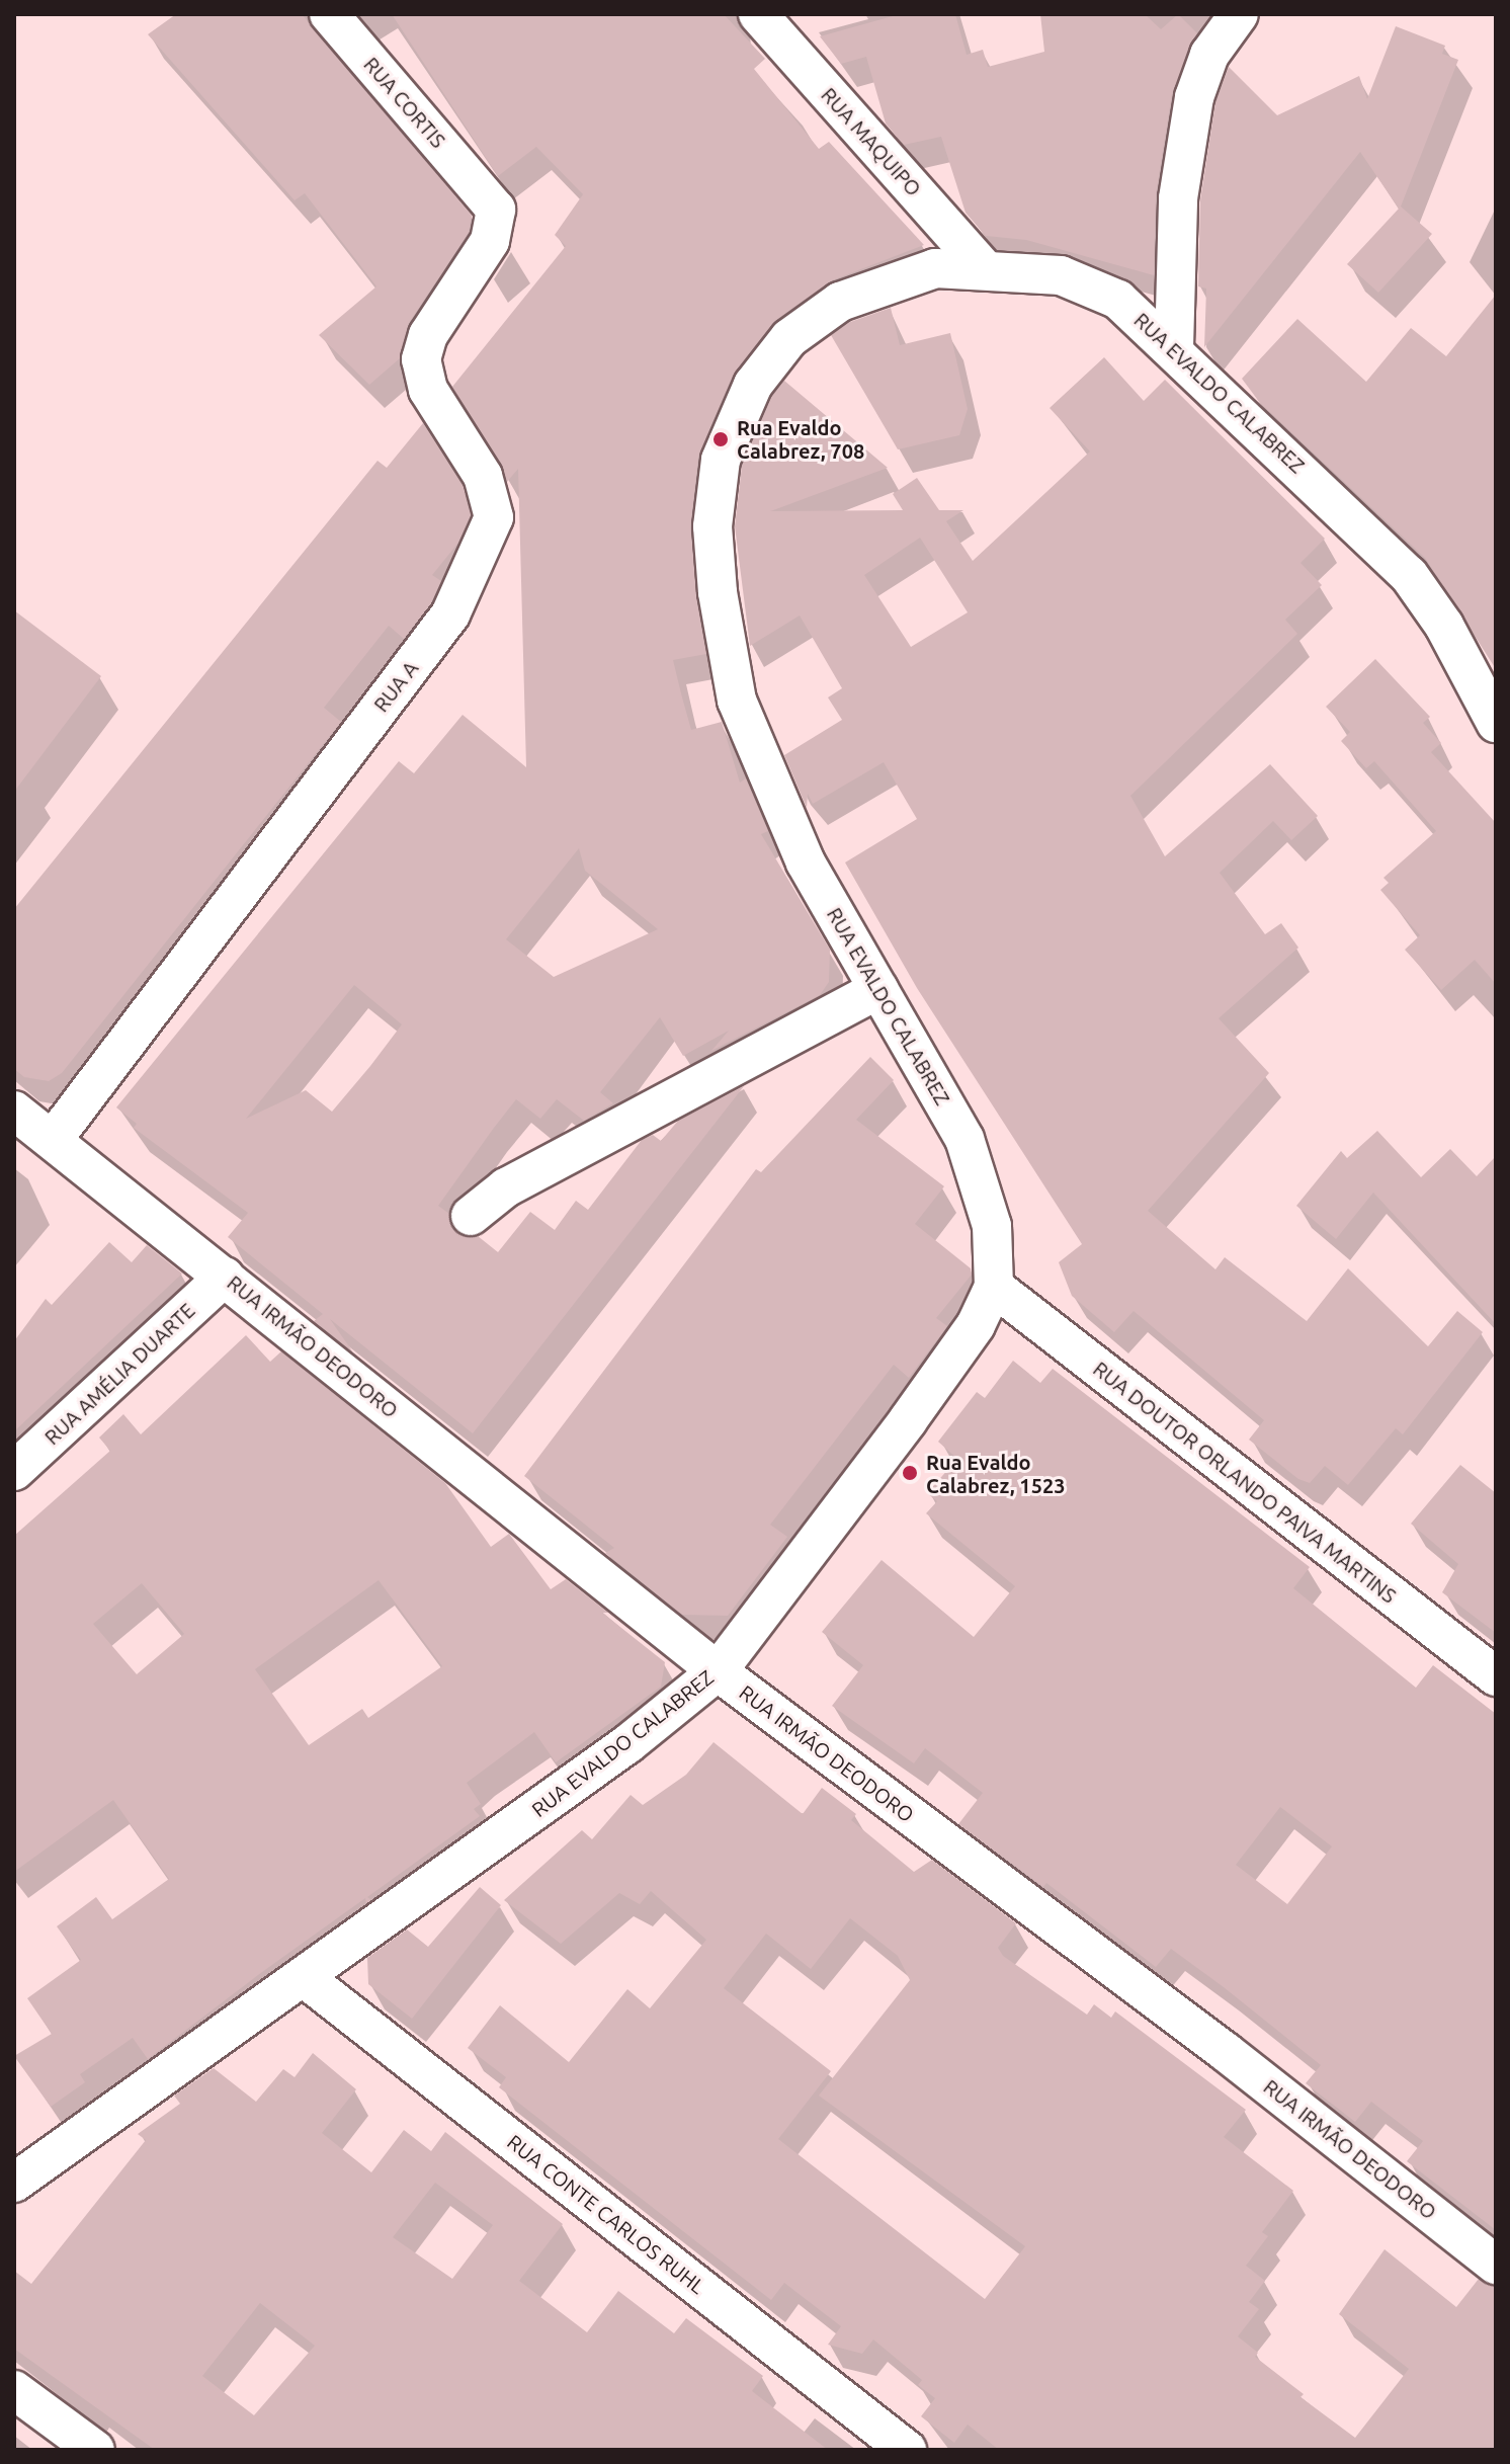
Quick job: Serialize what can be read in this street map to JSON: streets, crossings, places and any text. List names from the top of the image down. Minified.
{"streets":{"street":["RUA CORTIS","RUA MAQUIPO","RUA EVALDO CALABREZ","RUA A","RUA IRMÃO DEODORO","RUA AMÉLIA DUARTE","RUA DOUTOR ORLANDO PAIVA MARTINS","RUA CONTE CARLOS RUHL"]},"crossings":[["RUA CORTIS","RUA A"],["RUA MAQUIPO","RUA EVALDO CALABREZ"],["RUA EVALDO CALABREZ","RUA IRMÃO DEODORO"],["RUA EVALDO CALABREZ","RUA DOUTOR ORLANDO PAIVA MARTINS"],["RUA EVALDO CALABREZ","RUA CONTE CARLOS RUHL"],["RUA A","RUA IRMÃO DEODORO"],["RUA IRMÃO DEODORO","RUA AMÉLIA DUARTE"]],"places":["Rua Evaldo Calabrez, 708","Rua Evaldo Calabrez, 1523"]}
